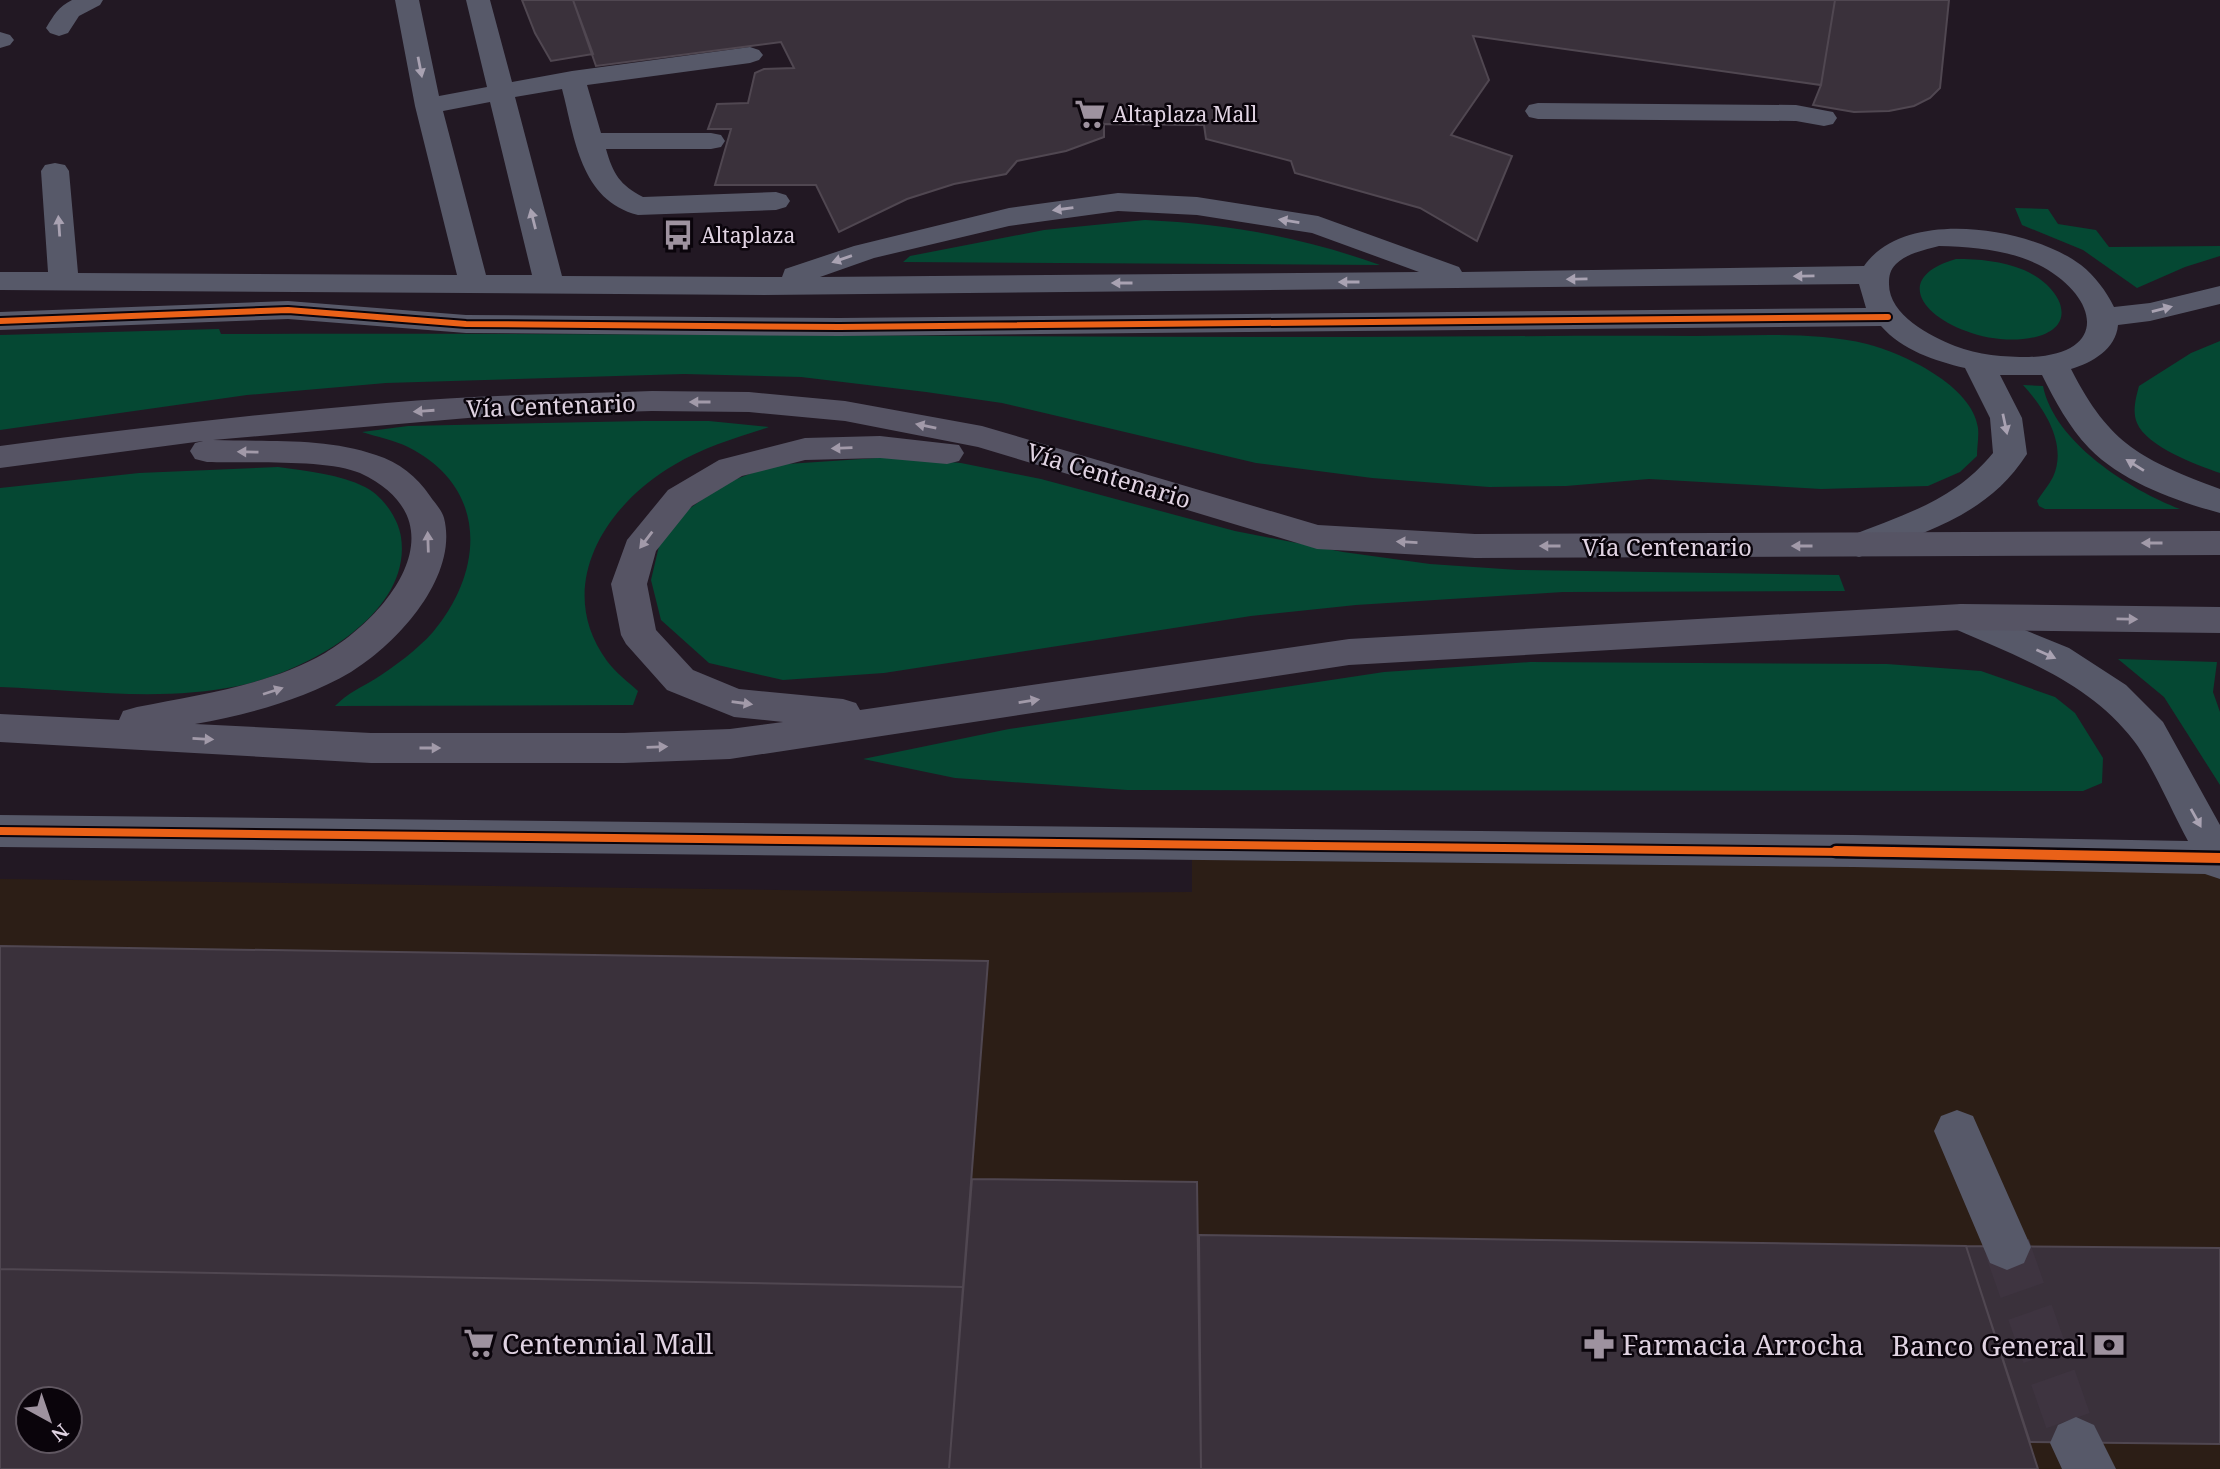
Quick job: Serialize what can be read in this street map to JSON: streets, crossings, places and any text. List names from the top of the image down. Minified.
{"streets":{"highway":["Vía Centenario"]},"places":{"supermarket":["Altaplaza Mall","Centennial Mall"],"bus stop":["Altaplaza"],"pharmacy":["Farmacia Arrocha"],"bank":["Banco General"]},"north":"bottom right"}
